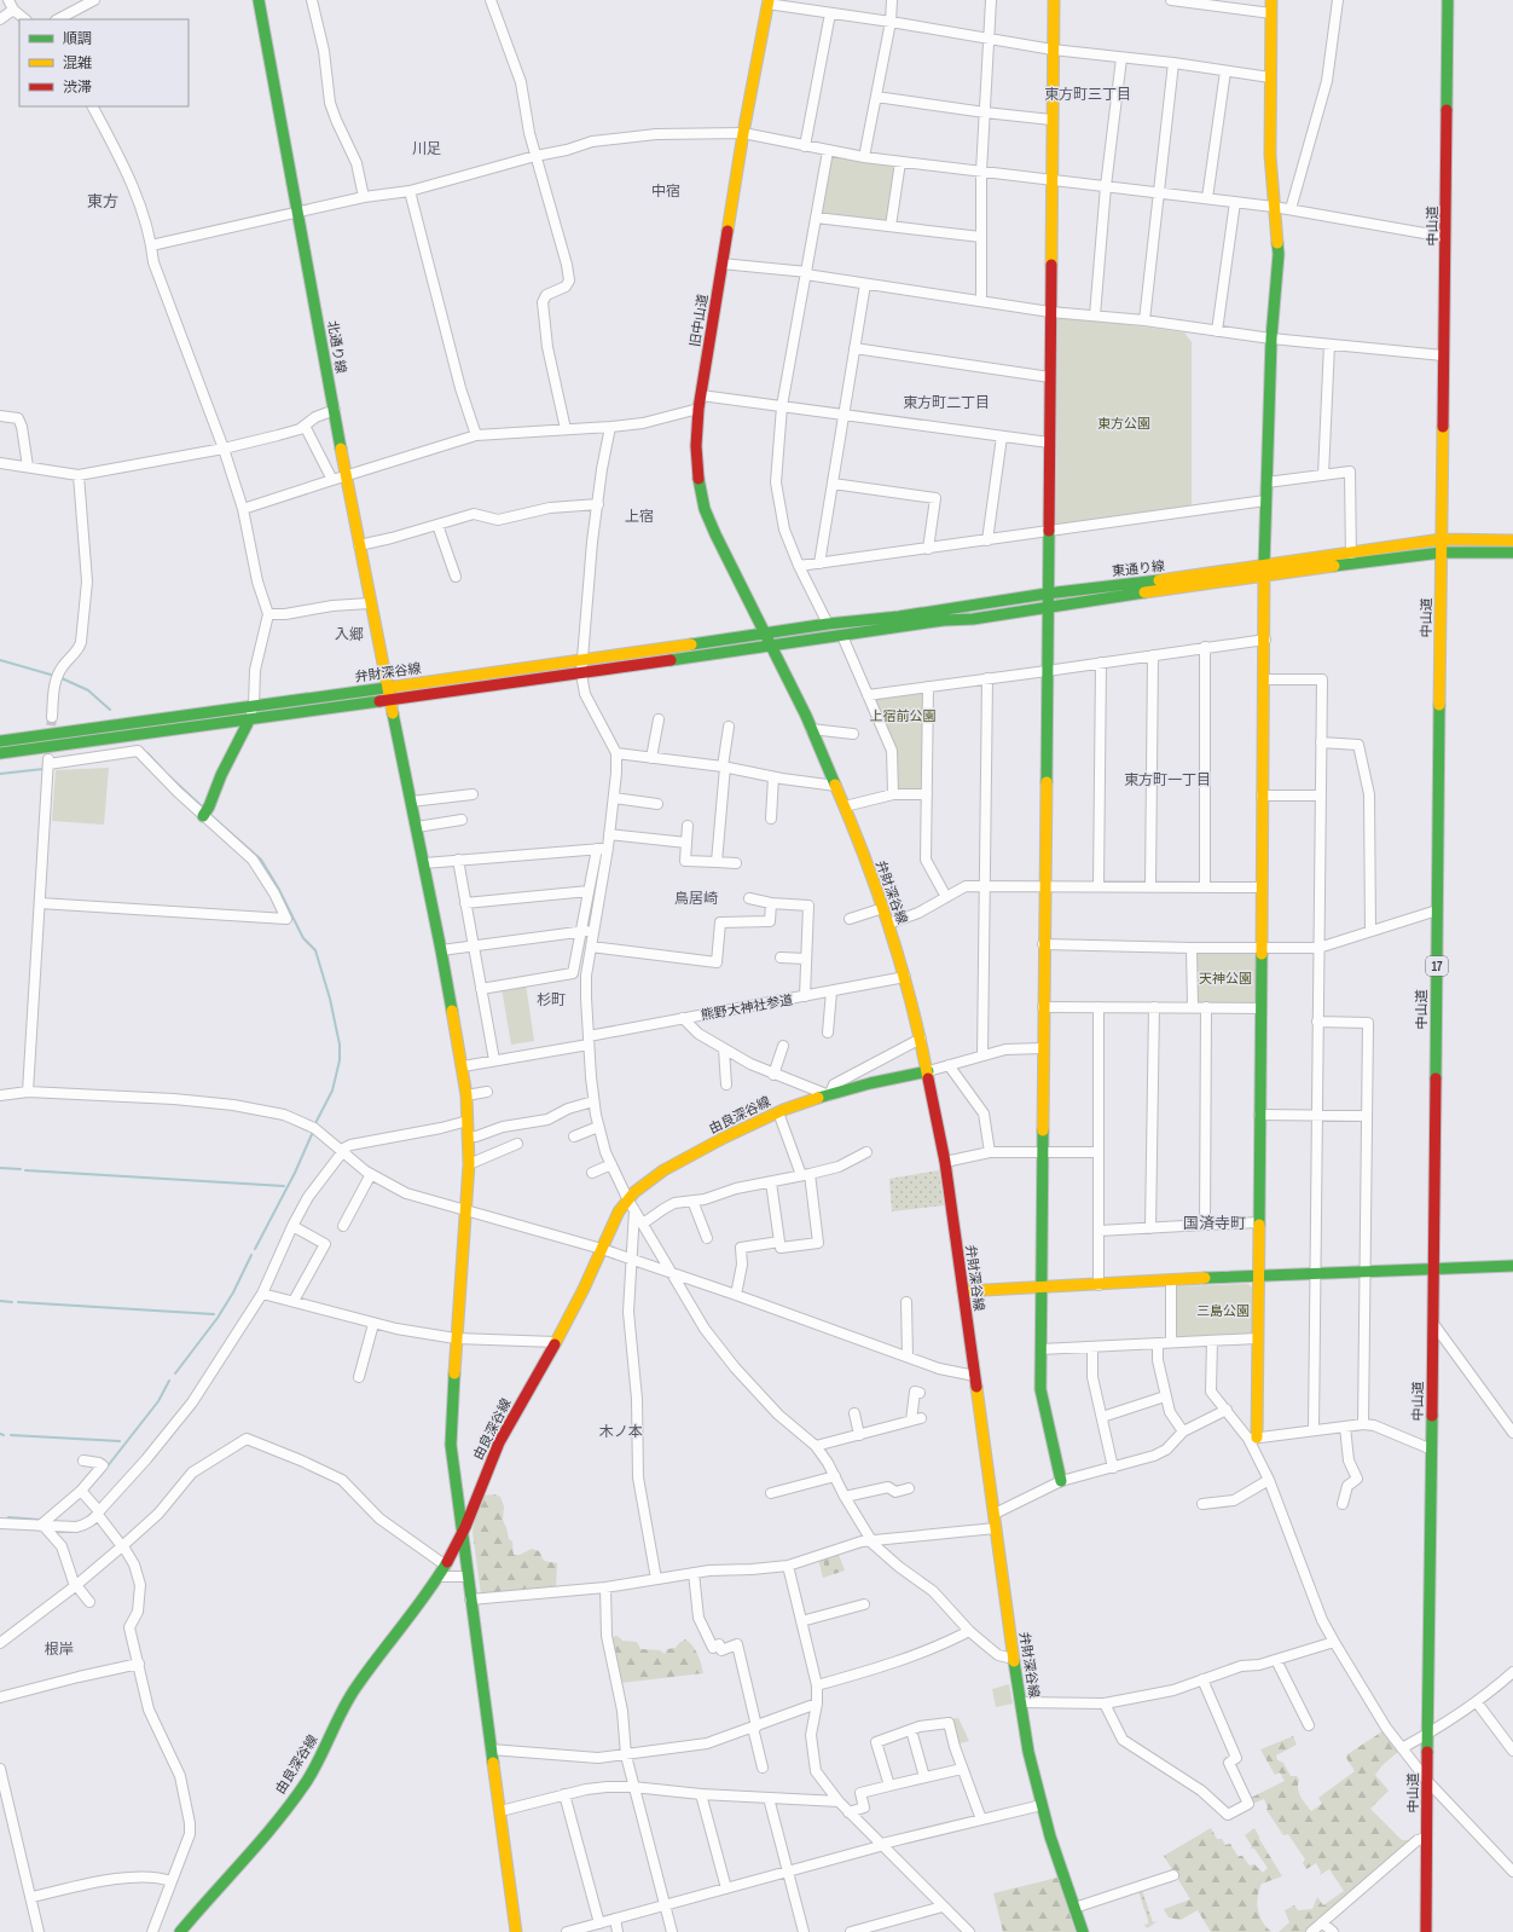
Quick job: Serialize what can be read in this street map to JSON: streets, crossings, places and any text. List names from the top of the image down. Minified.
{"streets":{"main road":["中山道","旧中山道","北通り線","東通り線","弁財深谷線","17","由良深谷線"],"street":["熊野大神社参道"]},"crossings":[["中山道","東通り線"],["旧中山道","東通り線"],["旧中山道","弁財深谷線"],["北通り線","弁財深谷線"],["北通り線","熊野大神社参道"],["北通り線","由良深谷線"],["東通り線","弁財深谷線"],["弁財深谷線","熊野大神社参道"],["弁財深谷線","由良深谷線"]],"districts":["東方町三丁目","川足","中宿","東方","東方町二丁目","上宿","入郷","東方町一丁目","鳥居崎","杉町","国済寺町","木ノ本","根岸"],"parks":["東方公園","上宿前公園","天神公園","三島公園"],"legend":["順調","混雑","渋滞"]}
